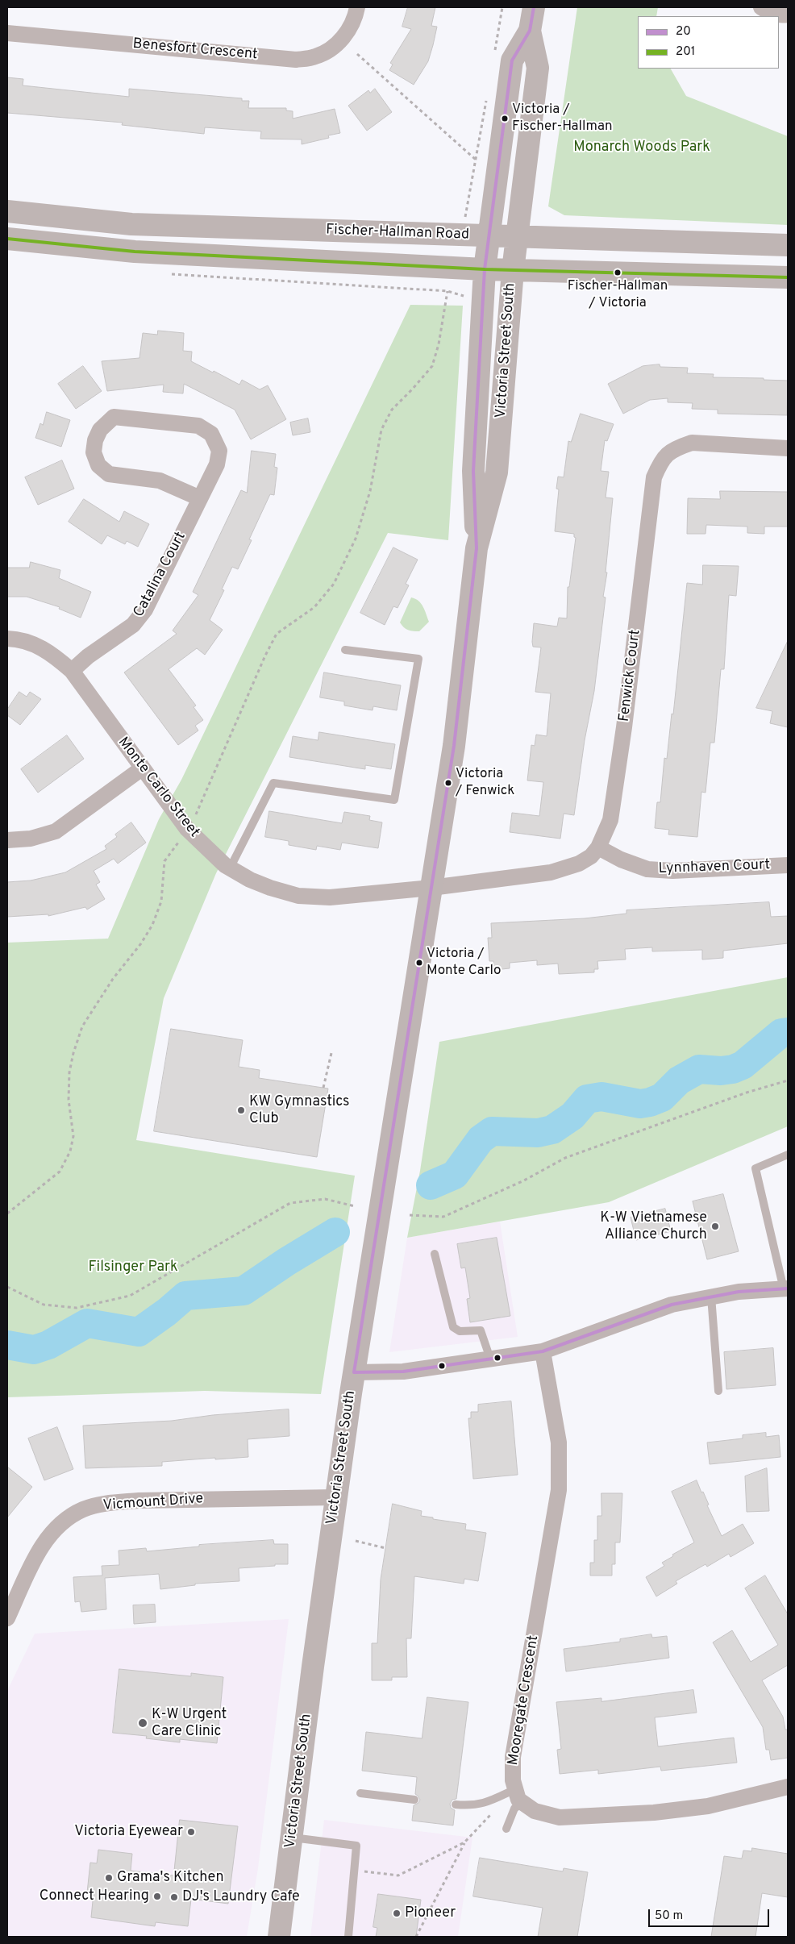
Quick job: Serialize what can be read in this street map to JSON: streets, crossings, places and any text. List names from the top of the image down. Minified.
{"streets":{"main road":["Fischer-Hallman Road","Victoria Street South"],"street":["Benesfort Crescent","Catalina Court","Fenwick Court","Monte Carlo Street","Lynnhaven Court","Vicmount Drive","Mooregate Crescent"]},"crossings":[["Fischer-Hallman Road","Victoria Street South"],["Victoria Street South","Fenwick Court"],["Victoria Street South","Monte Carlo Street"],["Victoria Street South","Vicmount Drive"],["Catalina Court","Monte Carlo Street"],["Fenwick Court","Monte Carlo Street"],["Fenwick Court","Lynnhaven Court"]],"parks":["Monarch Woods Park","Filsinger Park"],"places":["Victoria / Fischer-Hallman","Fischer-Hallman / Victoria","Victoria / Fenwick","Victoria / Monte Carlo","KW Gymnastics Club","K-W Vietnamese Alliance Church","K-W Urgent Care Clinic","Victoria Eyewear","Grama's Kitchen","Connect Hearing","DJ's Laundry Cafe","Pioneer"],"lines":["transit line 20","transit line 201"],"legend":["20","201"],"scale_bar":"50 m"}
